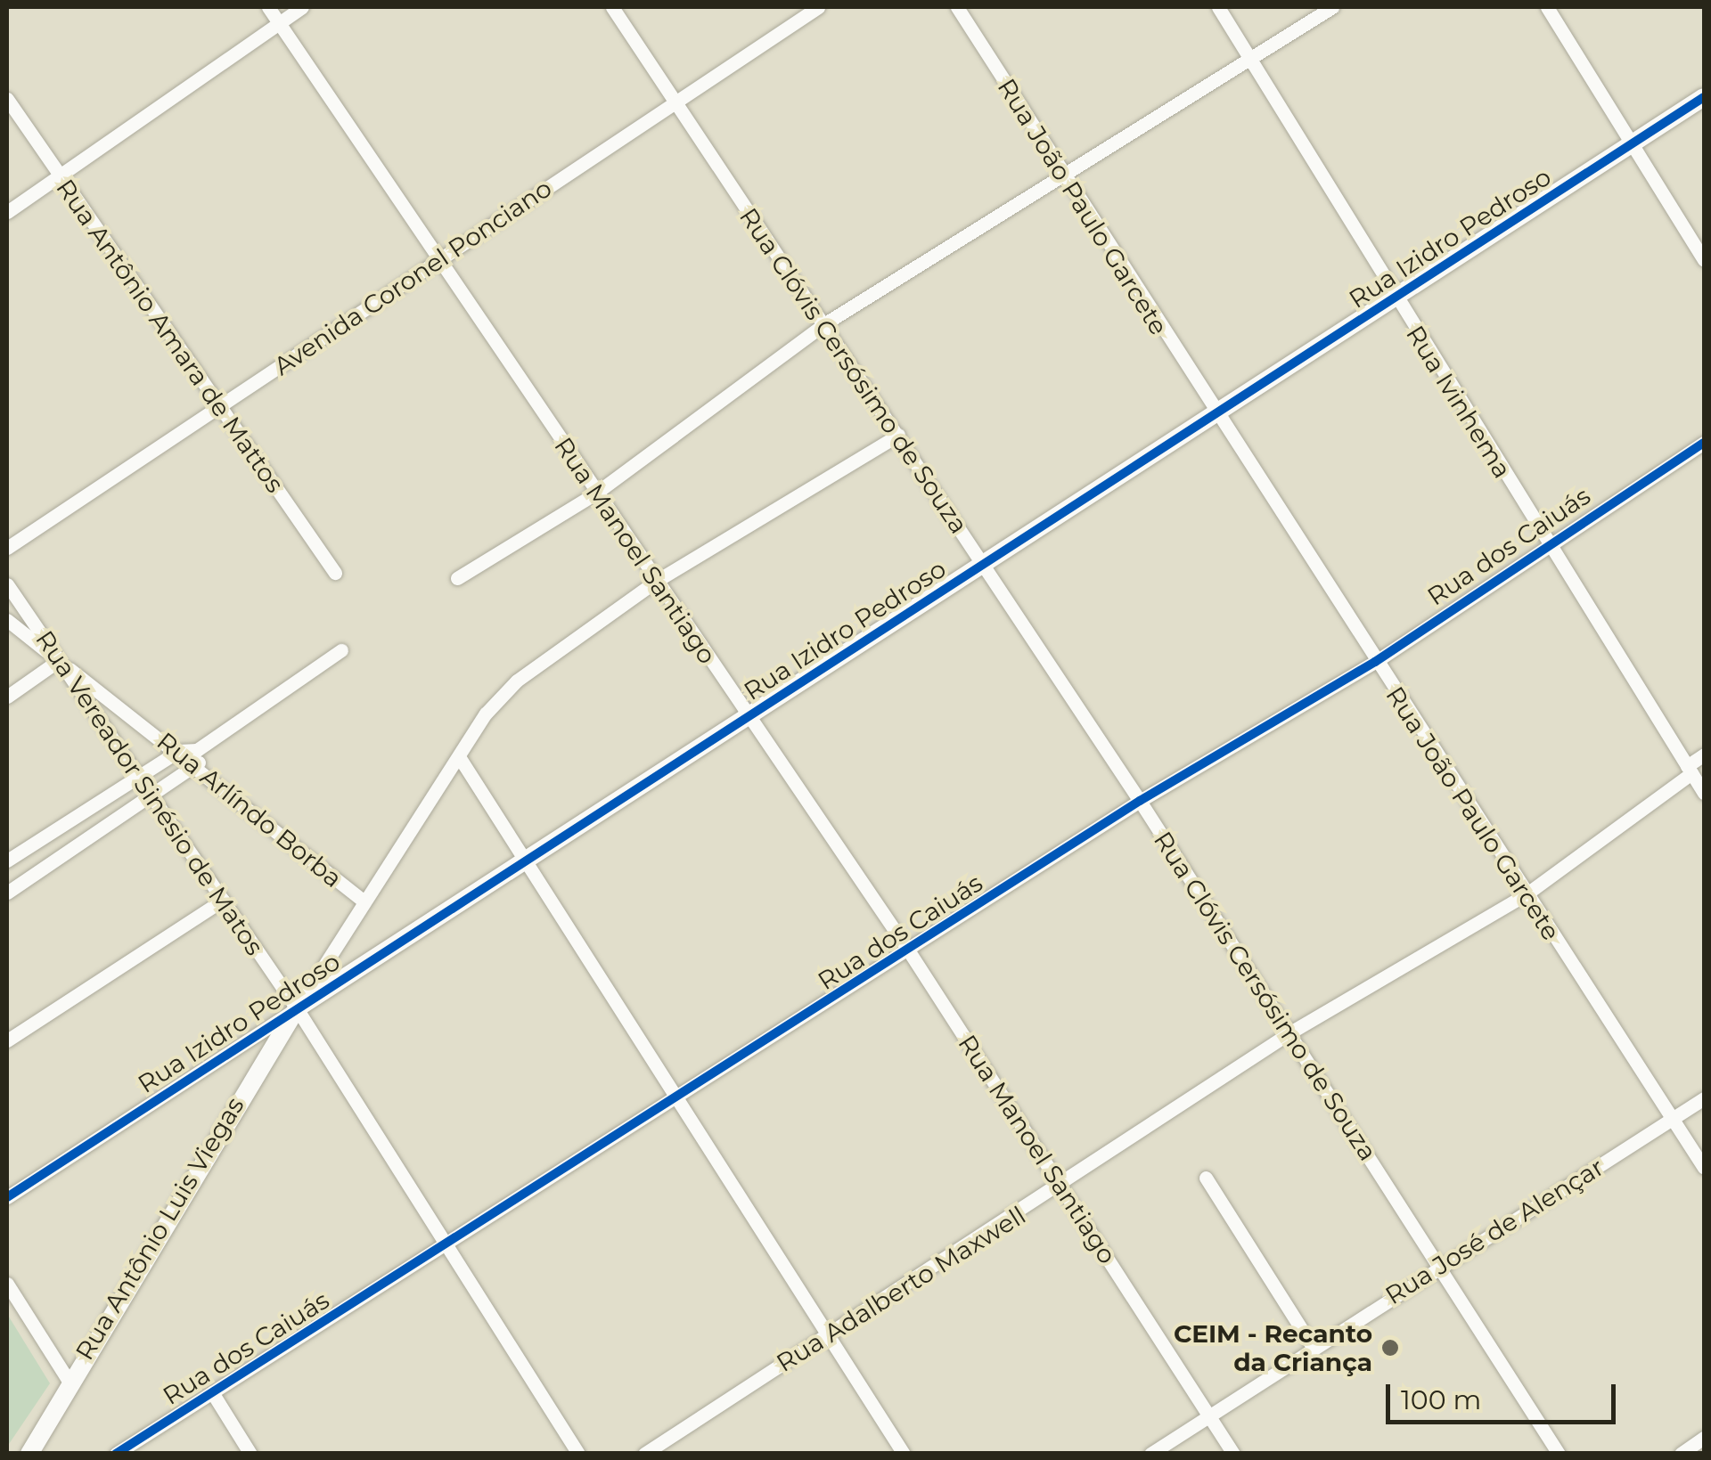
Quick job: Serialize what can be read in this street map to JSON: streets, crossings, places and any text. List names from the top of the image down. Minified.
{"streets":{"street":["Rua João Paulo Garcete","Rua Izidro Pedroso","Avenida Coronel Ponciano","Rua Antônio Amara de Mattos","Rua Clóvis Cersósimo de Souza","Rua Ivinhema","Rua dos Caiuás","Rua Manoel Santiago","Rua Vereador Sinésio de Matos","Rua Arlíndo Borba","Rua Antônio Luis Viegas","Rua José de Alençar","Rua Adalberto Maxwell"]},"crossings":[["Rua João Paulo Garcete","Rua Izidro Pedroso"],["Rua João Paulo Garcete","Rua dos Caiuás"],["Rua João Paulo Garcete","Rua José de Alençar"],["Rua João Paulo Garcete","Rua Adalberto Maxwell"],["Rua Izidro Pedroso","Rua Clóvis Cersósimo de Souza"],["Rua Izidro Pedroso","Rua Ivinhema"],["Rua Izidro Pedroso","Rua Manoel Santiago"],["Rua Izidro Pedroso","Rua Vereador Sinésio de Matos"],["Rua Izidro Pedroso","Rua Antônio Luis Viegas"],["Avenida Coronel Ponciano","Rua Antônio Amara de Mattos"],["Avenida Coronel Ponciano","Rua Clóvis Cersósimo de Souza"],["Avenida Coronel Ponciano","Rua Manoel Santiago"],["Rua Clóvis Cersósimo de Souza","Rua dos Caiuás"],["Rua Clóvis Cersósimo de Souza","Rua José de Alençar"],["Rua Clóvis Cersósimo de Souza","Rua Adalberto Maxwell"],["Rua Ivinhema","Rua dos Caiuás"],["Rua Ivinhema","Rua Adalberto Maxwell"],["Rua dos Caiuás","Rua Manoel Santiago"],["Rua dos Caiuás","Rua Vereador Sinésio de Matos"],["Rua Manoel Santiago","Rua José de Alençar"],["Rua Manoel Santiago","Rua Adalberto Maxwell"],["Rua Vereador Sinésio de Matos","Rua Arlíndo Borba"],["Rua Vereador Sinésio de Matos","Rua Antônio Luis Viegas"]],"places":["CEIM - Recanto da Criança"],"scale_bar":"100 m"}
